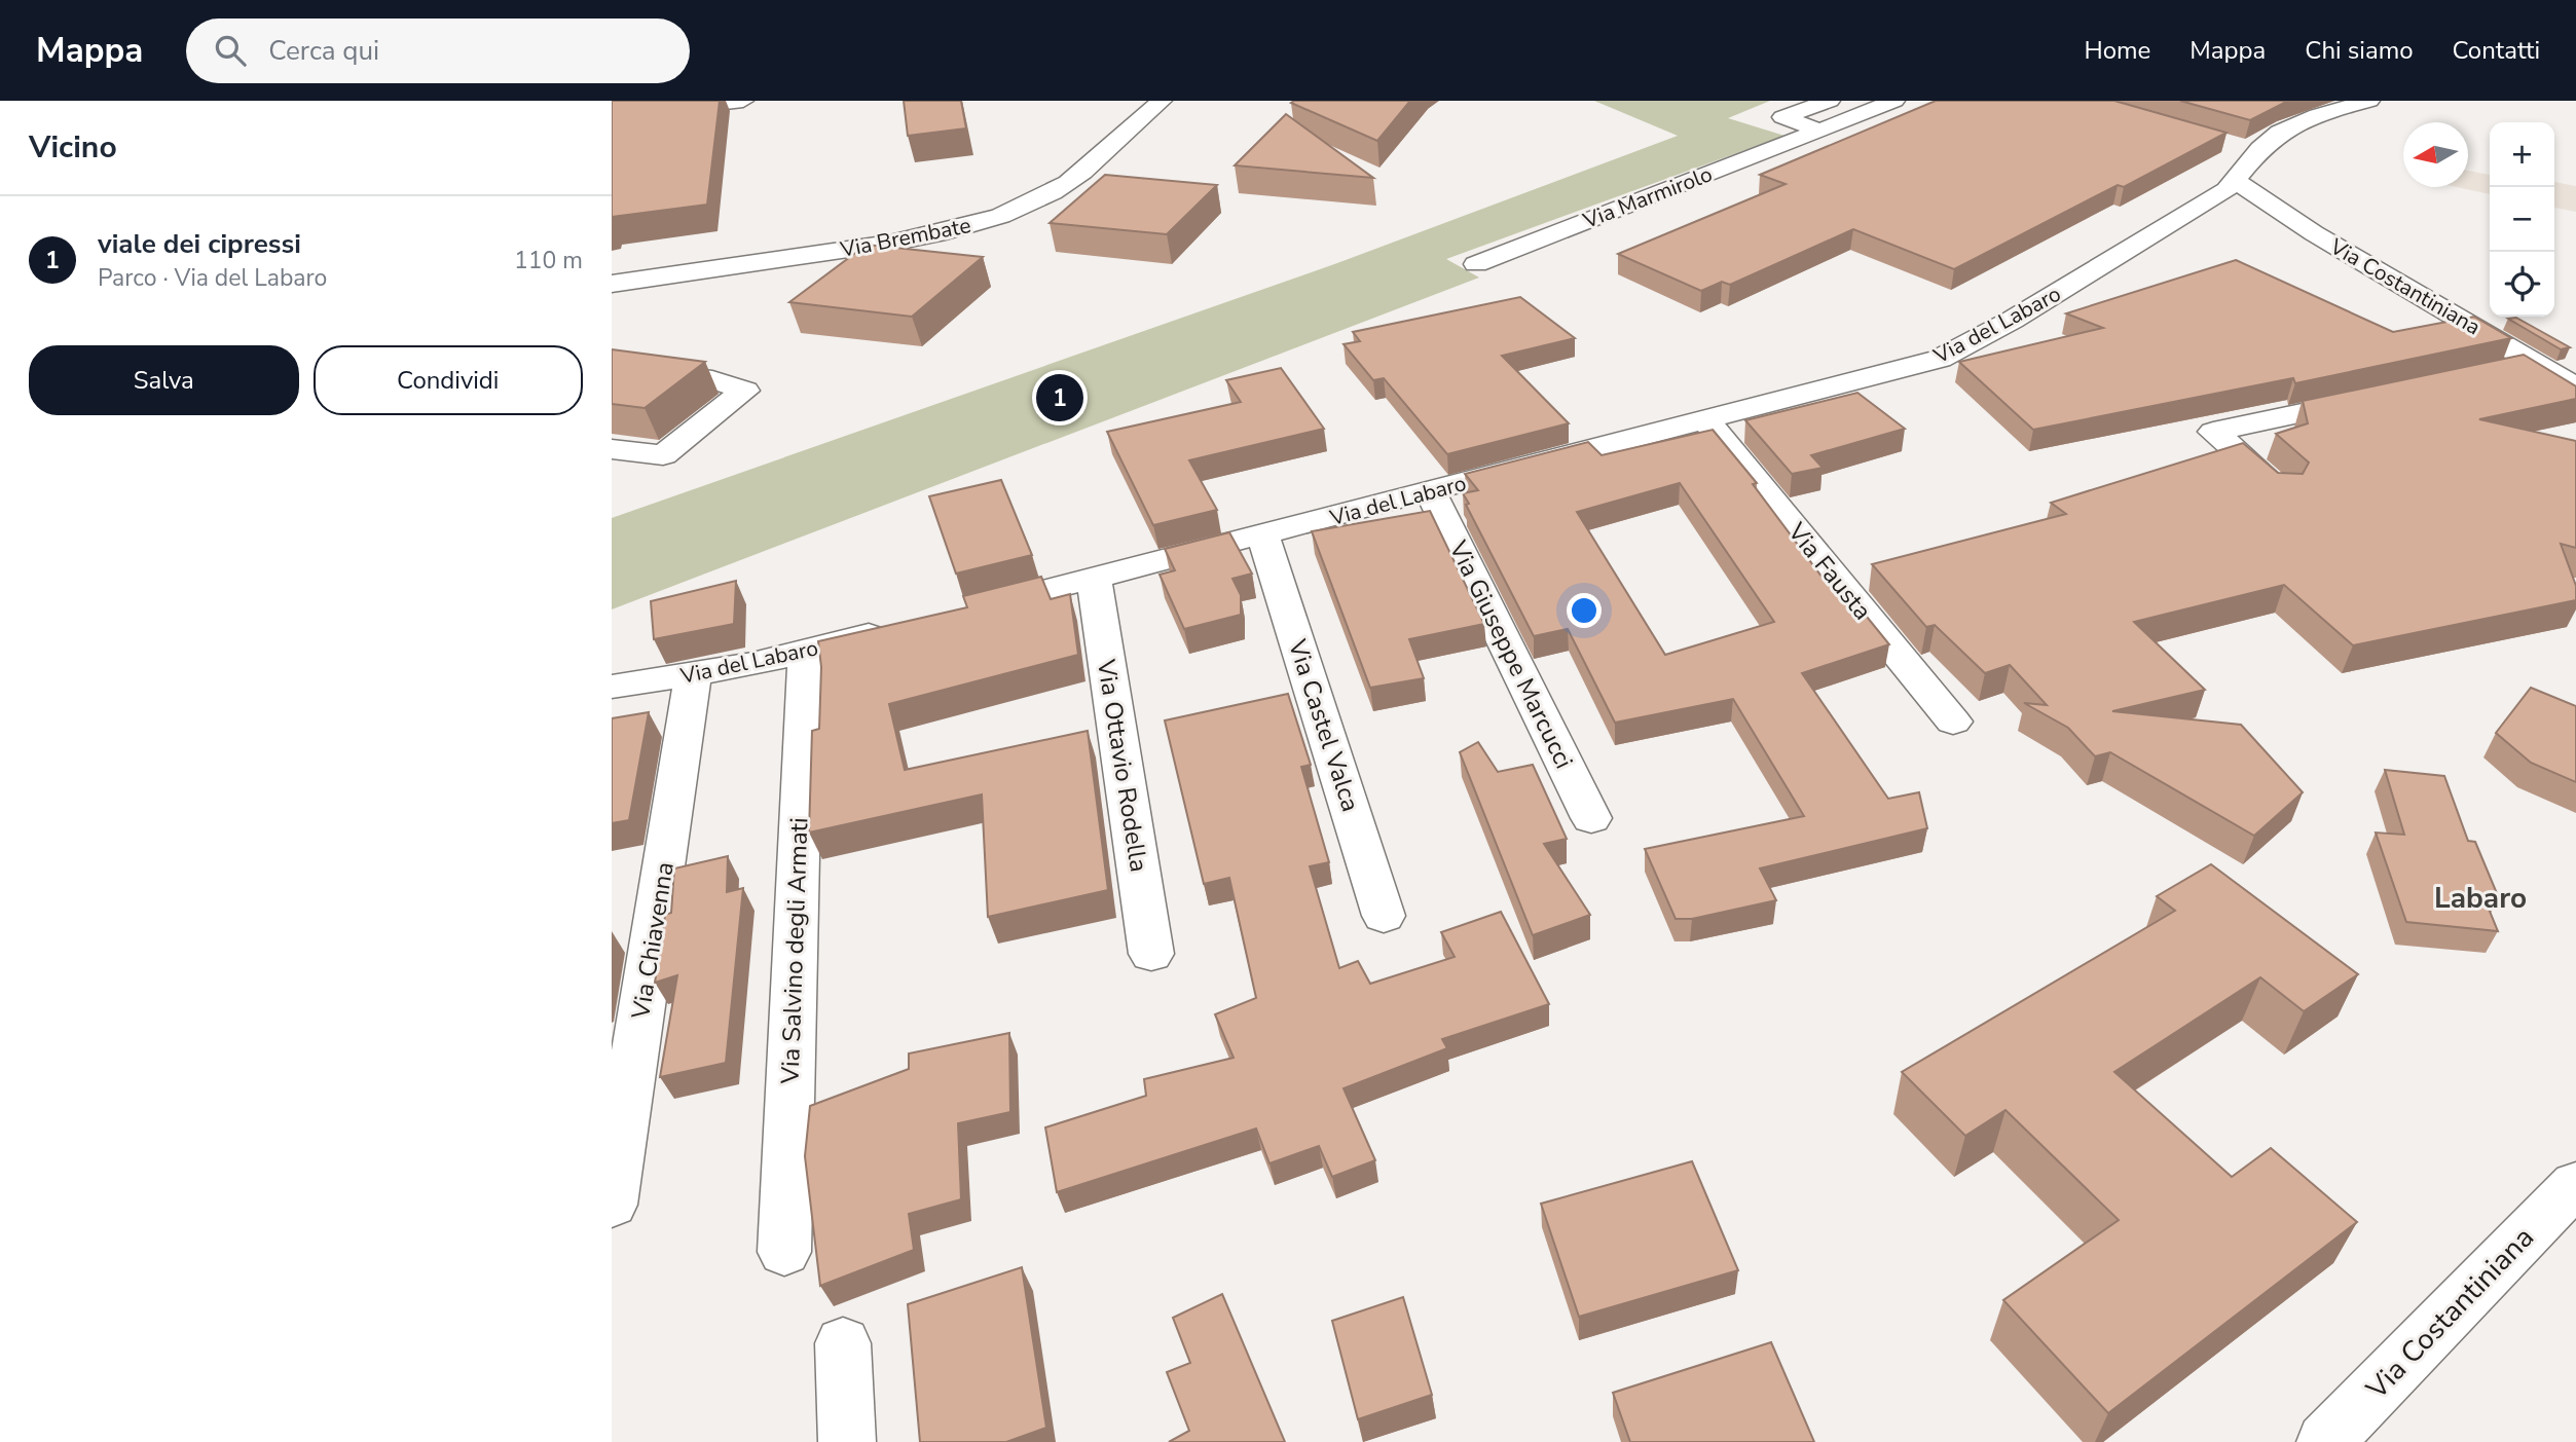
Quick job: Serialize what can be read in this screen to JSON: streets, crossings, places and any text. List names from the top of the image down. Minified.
{"streets":{"street":["Via Marmirolo","Via Brembate","Via Costantiniana","Via del Labaro","Via Fausta","Via Giuseppe Marcucci","Via Castel Valca","Via Ottavio Rodella","Via Chiavenna","Via Salvino degli Armati"]},"crossings":[["Via Costantiniana","Via del Labaro"],["Via del Labaro","Via Fausta"],["Via del Labaro","Via Giuseppe Marcucci"],["Via del Labaro","Via Castel Valca"],["Via del Labaro","Via Ottavio Rodella"],["Via del Labaro","Via Chiavenna"],["Via del Labaro","Via Salvino degli Armati"]],"districts":["Labaro"],"north":"left","page":{"header":"Mappa","search":"Cerca qui","nav":["Home","Mappa","Chi siamo","Contatti"],"heading":"Vicino","map_buttons":["+","−"],"list":[{"mark":"1","name":"viale dei cipressi","note":"Parco · Via del Labaro","value":"110 m"}],"buttons":["Salva","Condividi"],"pins":"1"}}
